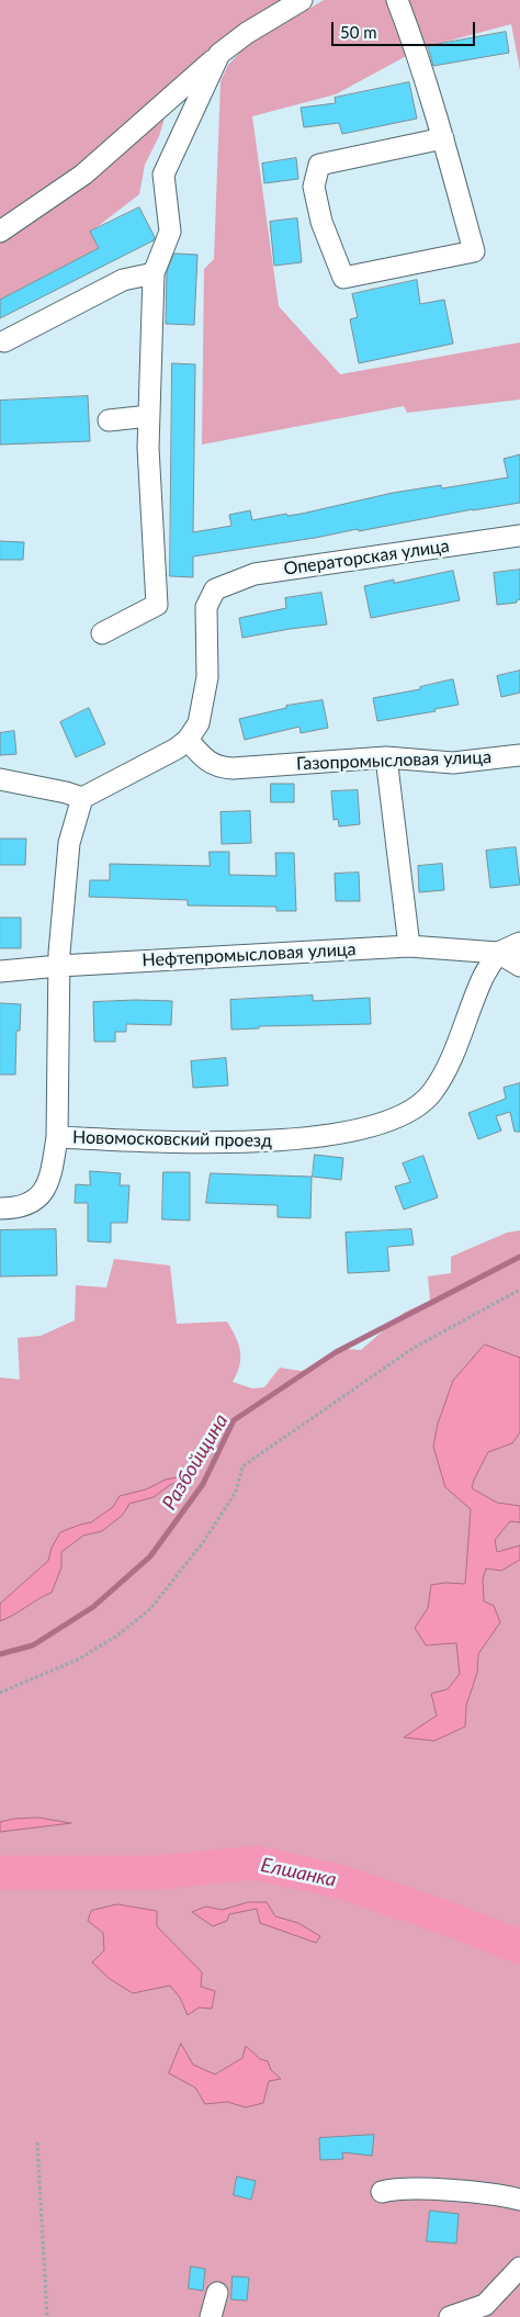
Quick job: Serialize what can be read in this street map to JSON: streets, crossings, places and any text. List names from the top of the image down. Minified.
{"streets":{"street":["Операторская улица","Газопромысловая улица","Нефтепромысловая улица","Новомосковский проезд"]},"crossings":[["Операторская улица","Газопромысловая улица"],["Нефтепромысловая улица","Новомосковский проезд"]],"water":["Разбойщина","Елшанка"],"scale_bar":"50 m"}
